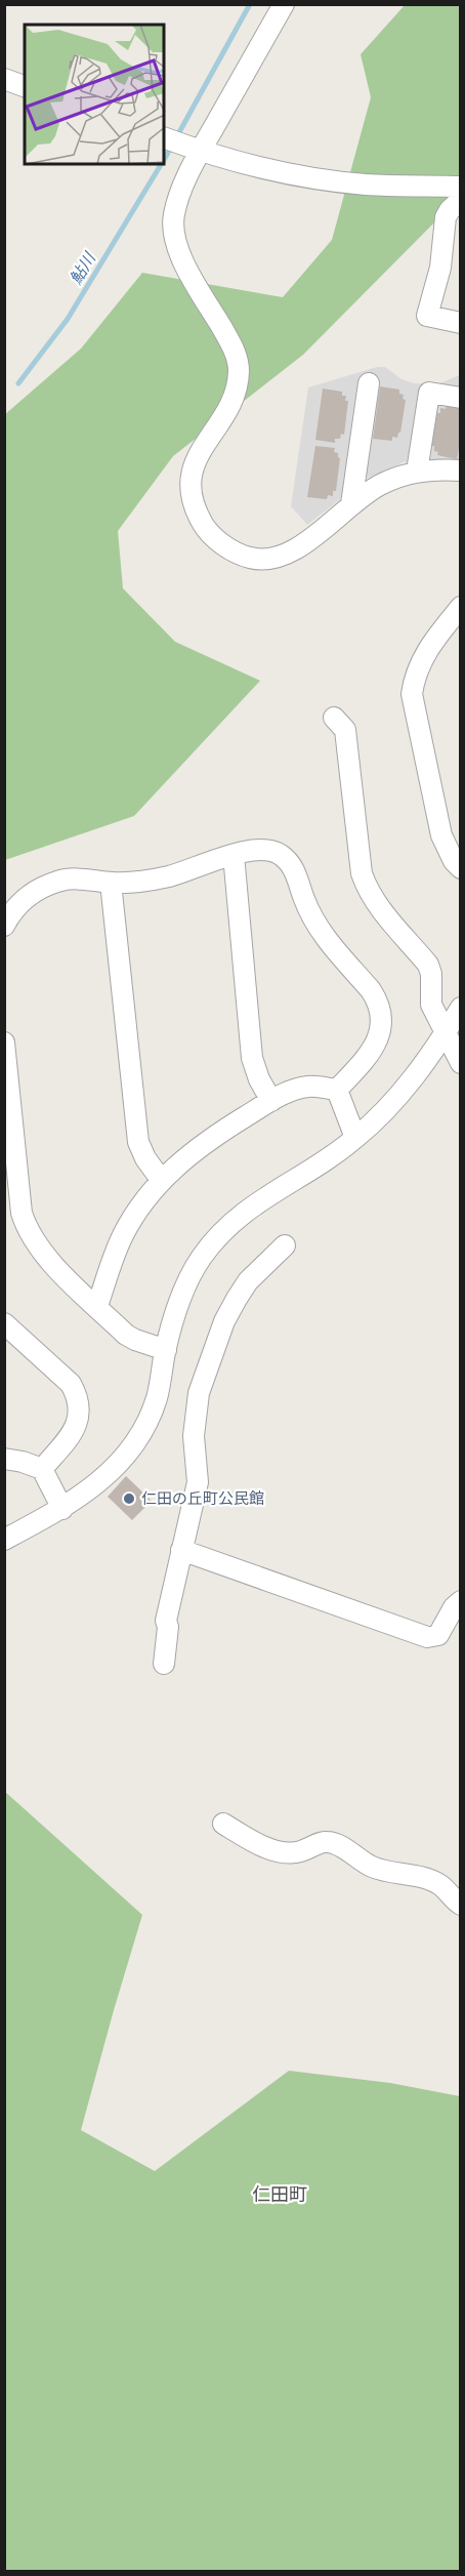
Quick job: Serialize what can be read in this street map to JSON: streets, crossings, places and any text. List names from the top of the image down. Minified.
{"districts":["仁田町"],"water":["鮎川"],"places":["仁田の丘町公民館"]}
